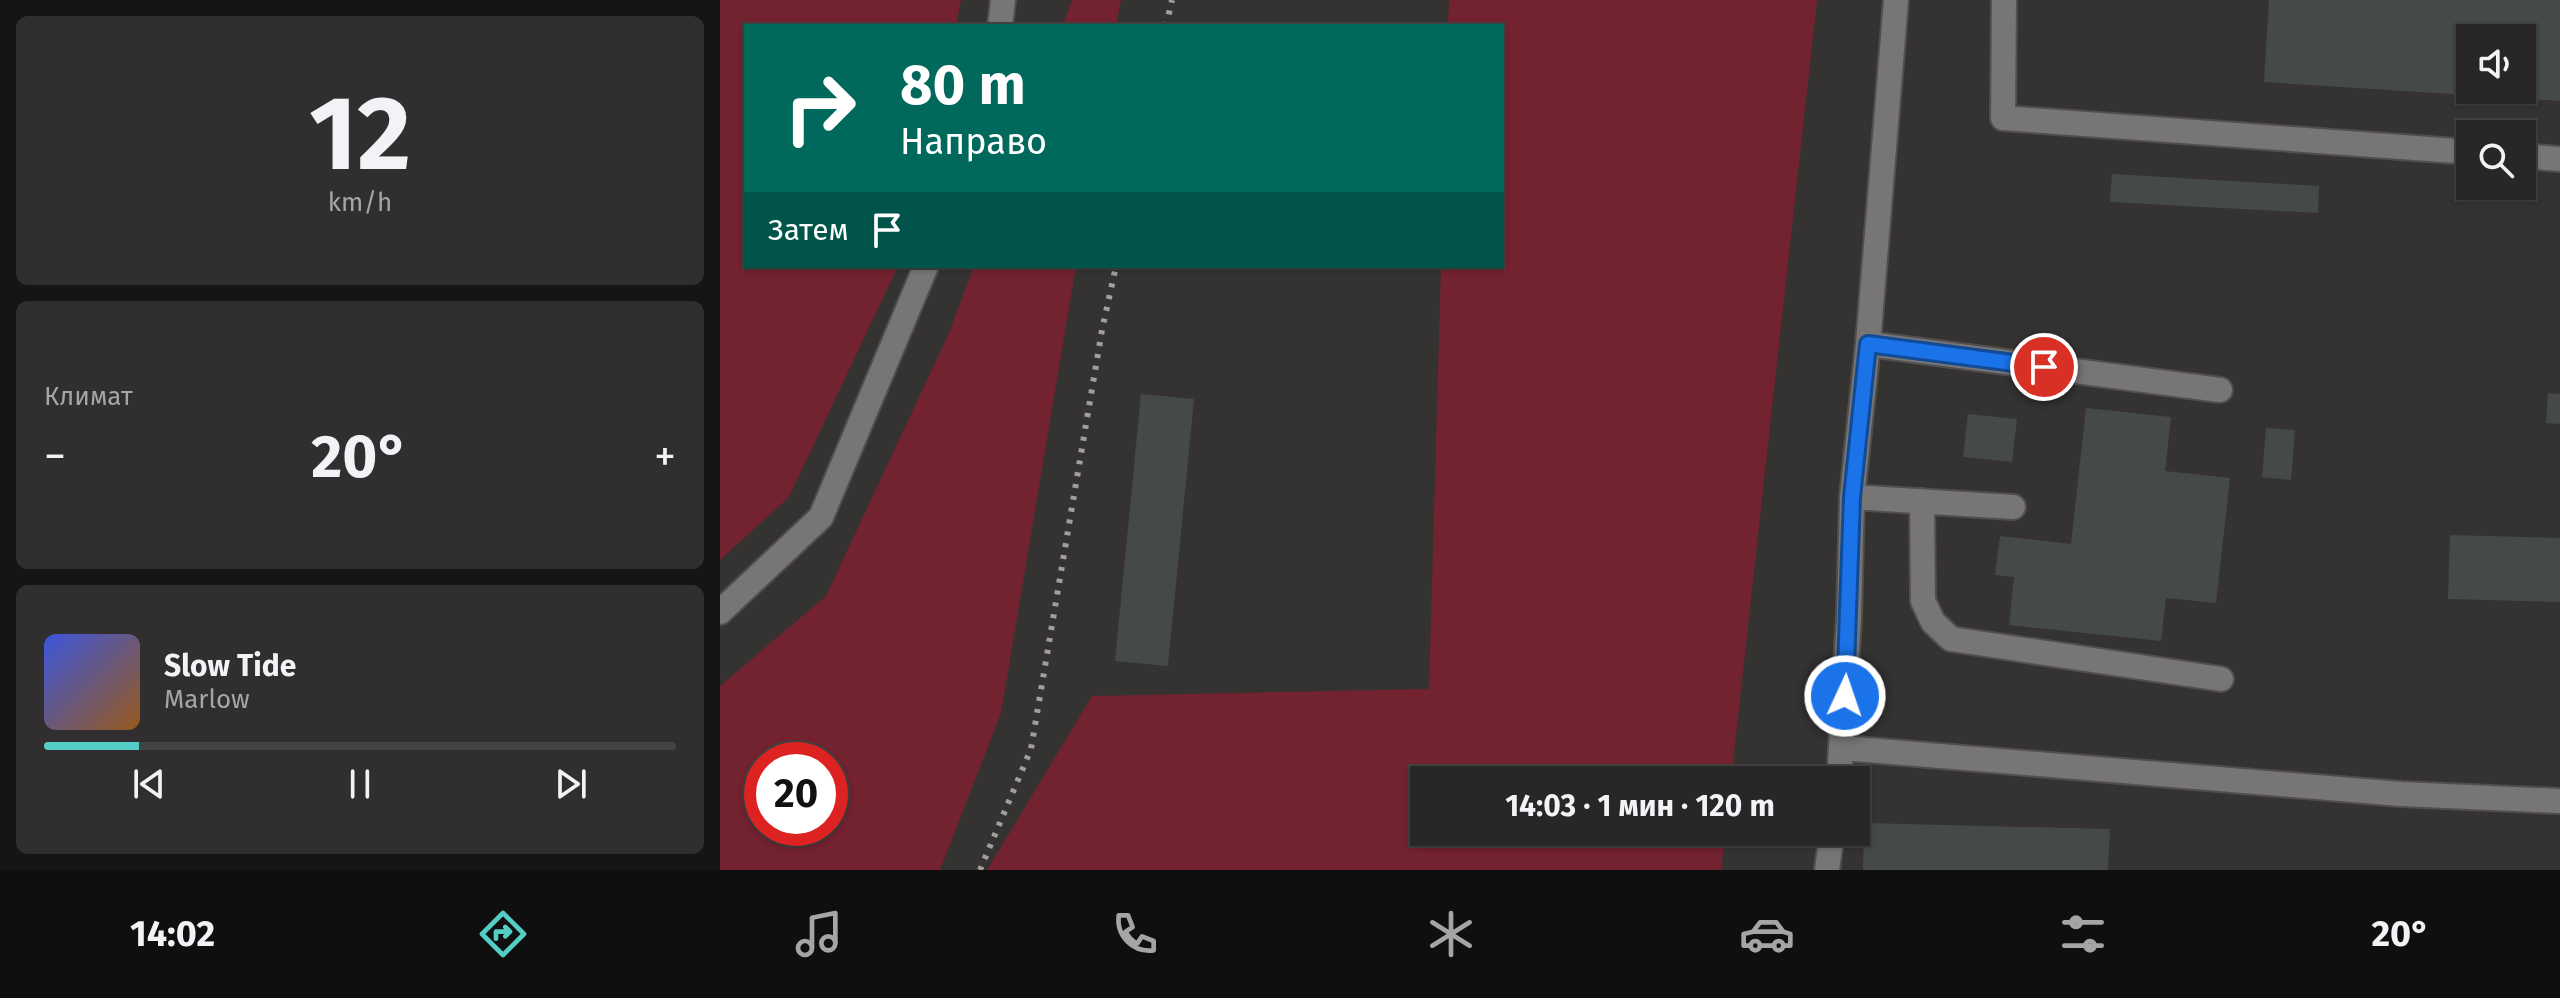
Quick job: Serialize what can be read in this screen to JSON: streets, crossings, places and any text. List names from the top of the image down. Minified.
{"page":{"tile":[["12","km/h"],"Климат"],"turn":["80 m","Направо"],"then":"Затем","heat":["−","20°","+"],"song":["Slow Tide","Marlow"],"limit":"20","trip":"14:03 · 1 мин · 120 m","tabs":["14:02","20°"]}}
